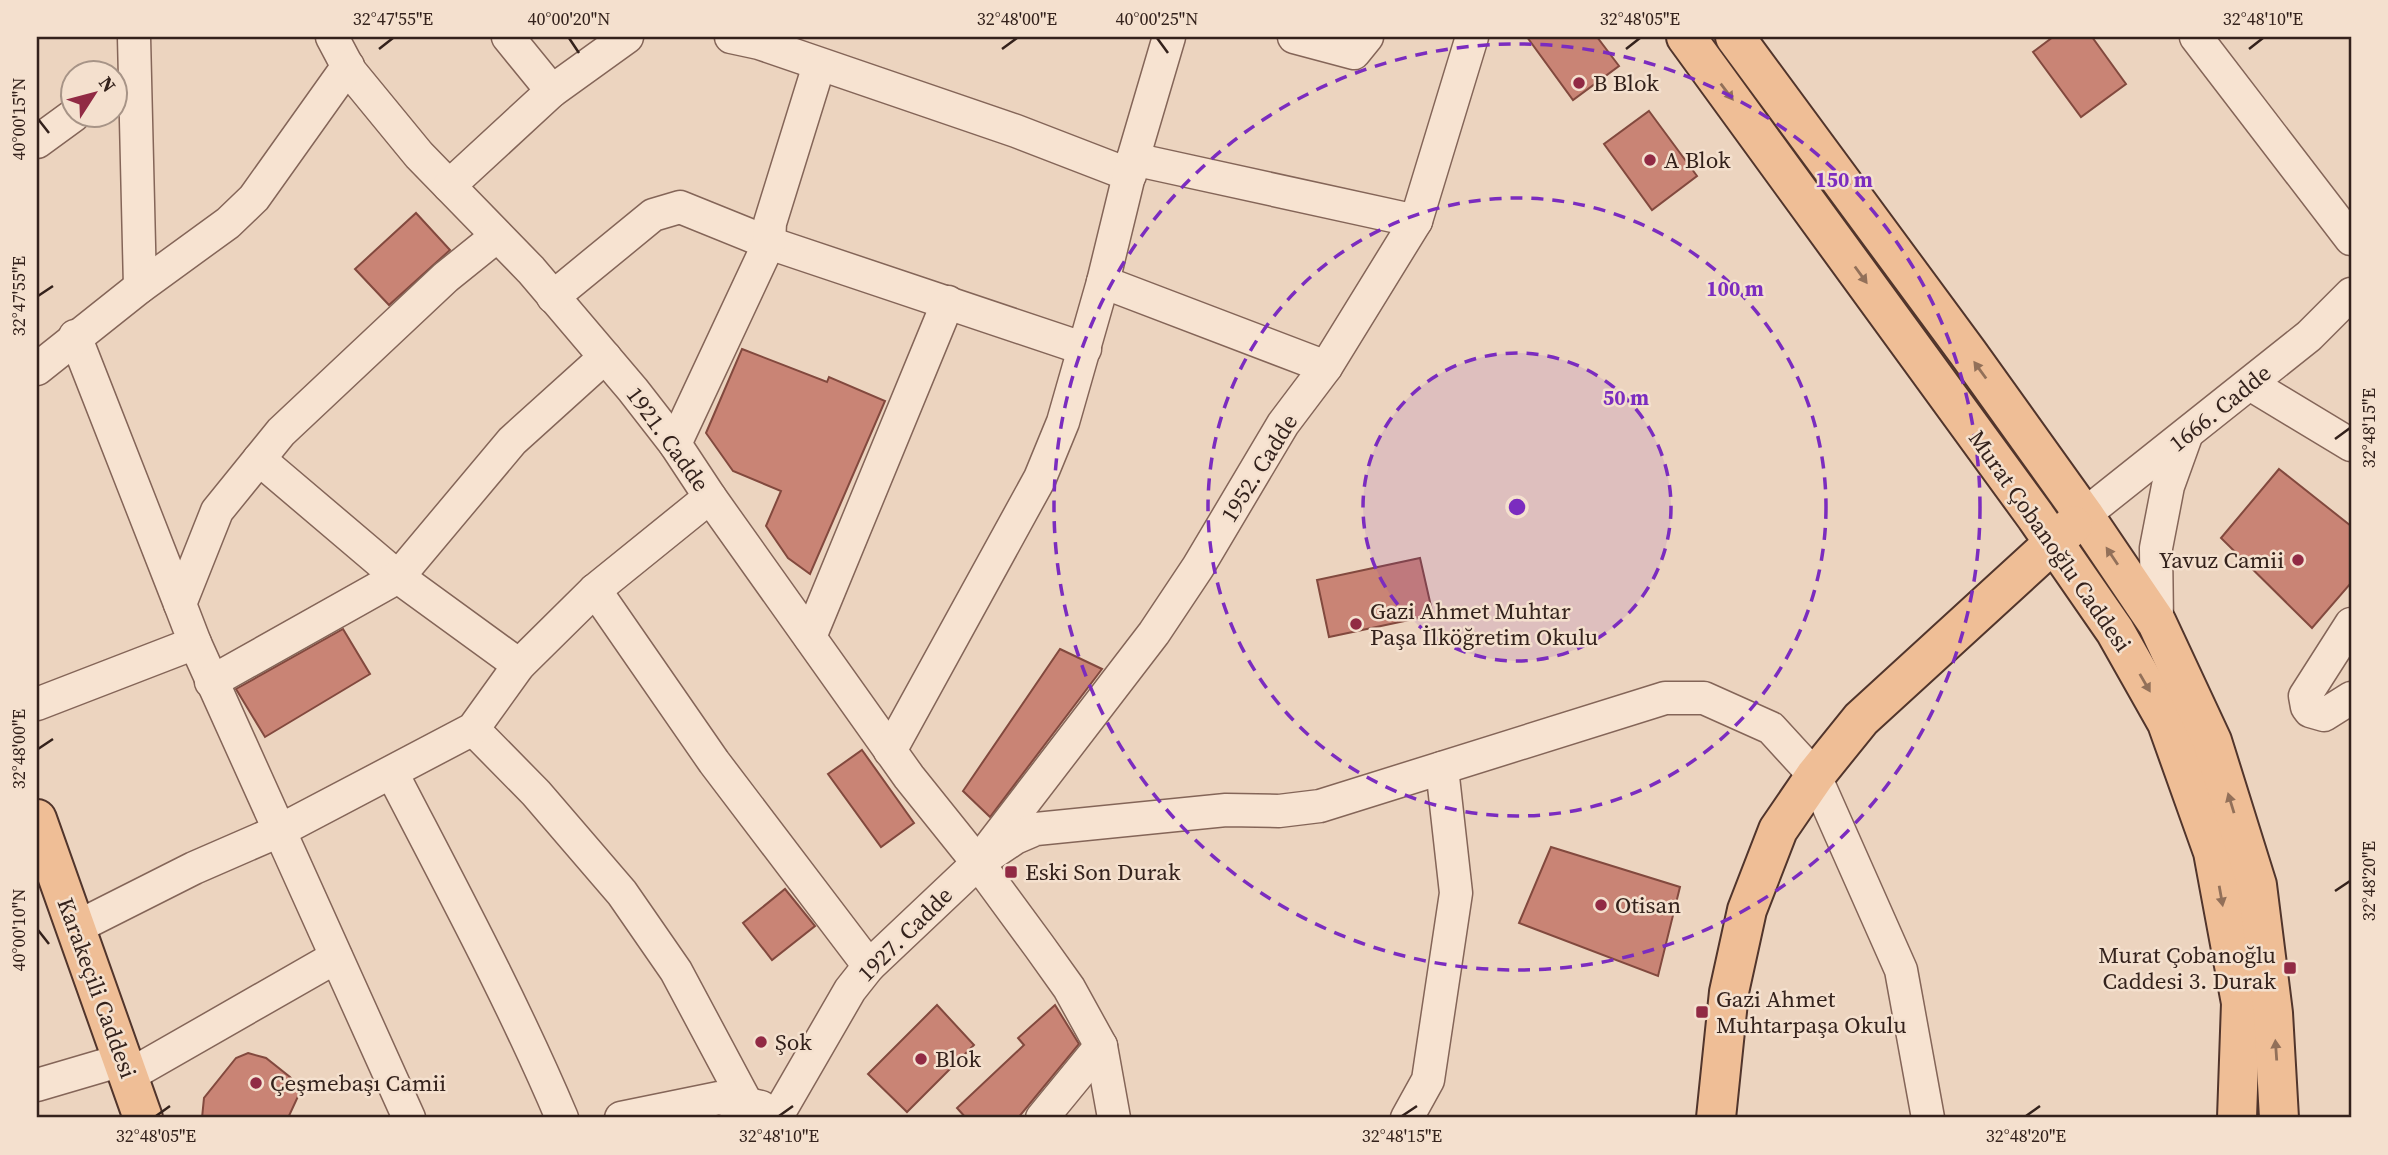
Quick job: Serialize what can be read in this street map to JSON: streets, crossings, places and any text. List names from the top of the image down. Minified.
{"streets":{"main road":["Murat Çobanoğlu Caddesi","Karakeçili Caddesi"],"street":["1666. Cadde","1921. Cadde","1952. Cadde","1927. Cadde"]},"crossings":[["1666. Cadde","Murat Çobanoğlu Caddesi"],["1921. Cadde","1952. Cadde"],["1921. Cadde","1927. Cadde"],["1952. Cadde","1927. Cadde"]],"places":{"other":["B Blok","A Blok","Yavuz Camii","Gazi Ahmet Muhtar Paşa İlköğretim Okulu","Otisan","Şok","Blok","Çeşmebaşı Camii"],"transit":["Eski Son Durak","Murat Çobanoğlu Caddesi 3. Durak","Gazi Ahmet Muhtarpaşa Okulu"]},"north":"top right","coordinates":["32°47'55\"E","40°00'20\"N","32°48'00\"E","40°00'25\"N","32°48'05\"E","32°48'10\"E","40°00'15\"N","32°48'15\"E","32°48'20\"E","40°00'10\"N"],"rings":["150 m","100 m","50 m"]}
